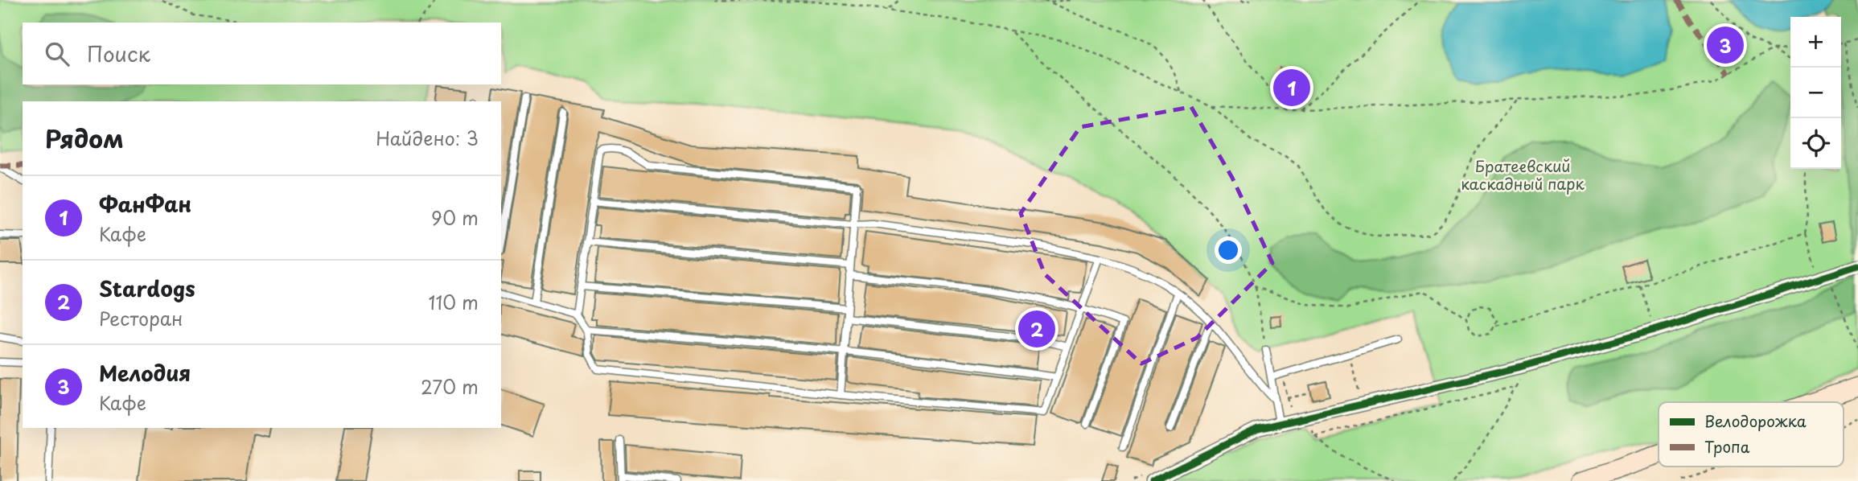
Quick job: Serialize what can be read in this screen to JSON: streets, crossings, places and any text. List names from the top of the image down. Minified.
{"parks":["Братеевский каскадный парк"],"legend":["Велодорожка","Тропа"],"page":{"map_buttons":["+","−"],"search":"Поиск","pins":["3","1","2"],"heading":["Рядом","Найдено: 3"],"list":[{"mark":"1","name":"ФанФан","note":"Кафе","value":"90 m"},{"mark":"2","name":"Stardogs","note":"Ресторан","value":"110 m"},{"mark":"3","name":"Мелодия","note":"Кафе","value":"270 m"}]}}
